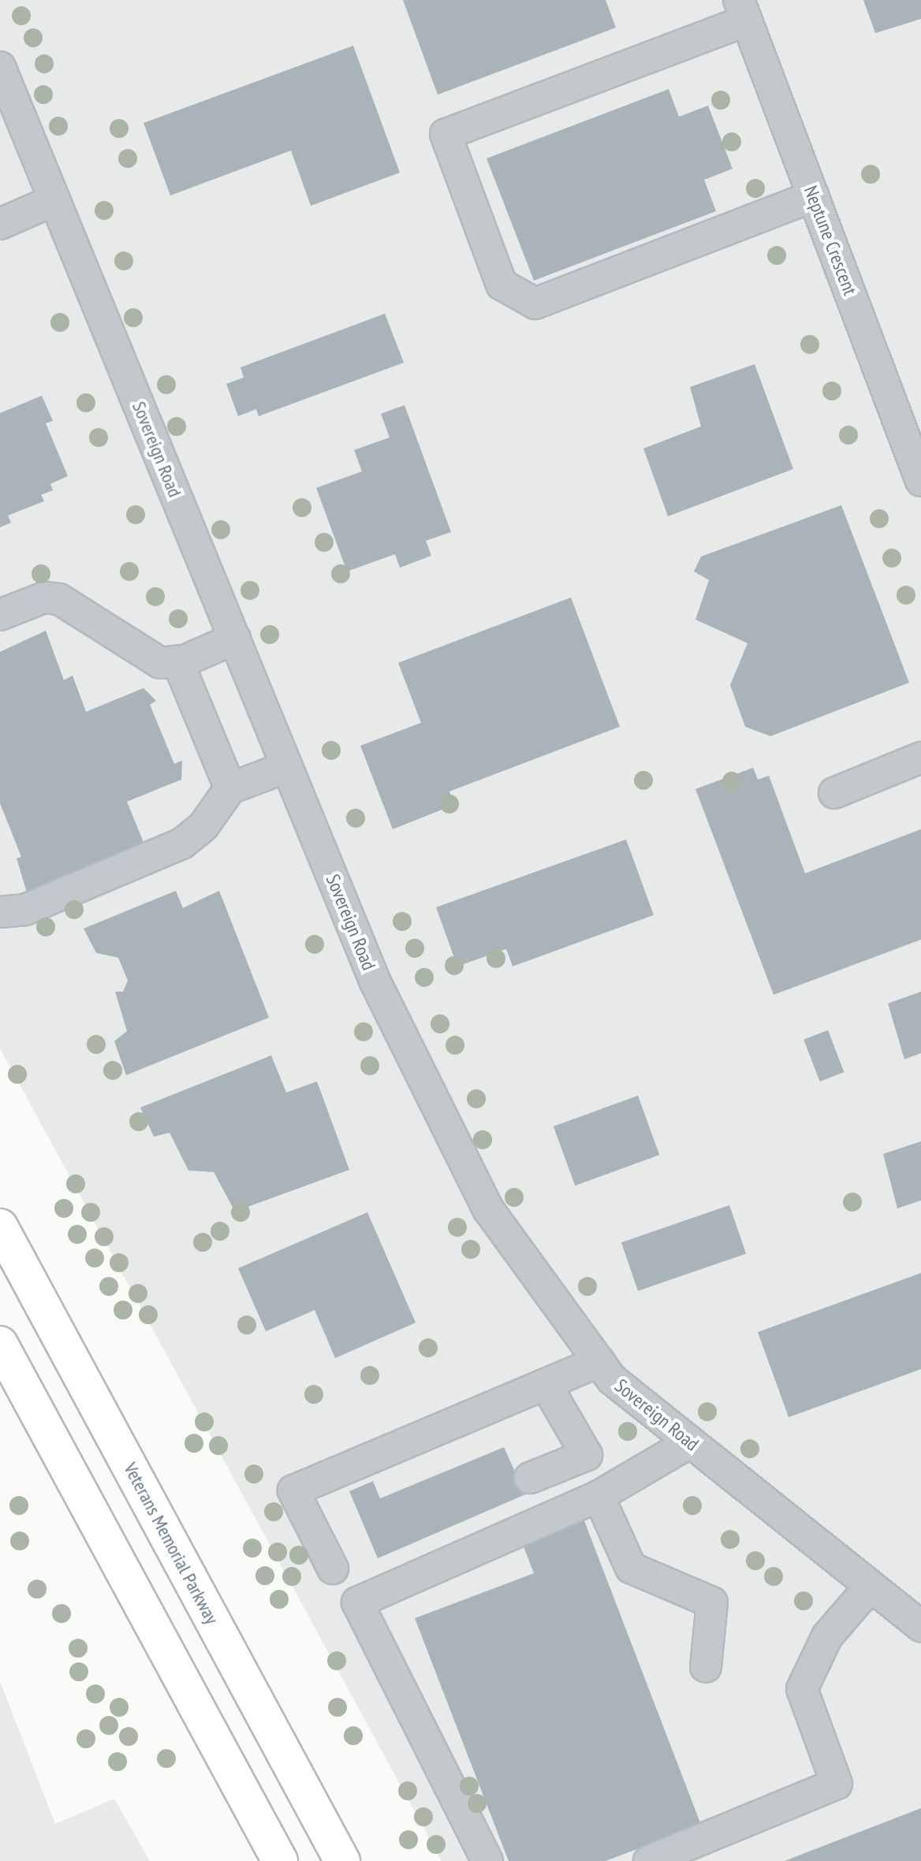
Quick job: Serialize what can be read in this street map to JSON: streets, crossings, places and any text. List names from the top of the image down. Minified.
{"streets":{"highway":["Veterans Memorial Parkway"],"street":["Neptune Crescent","Sovereign Road"]}}
